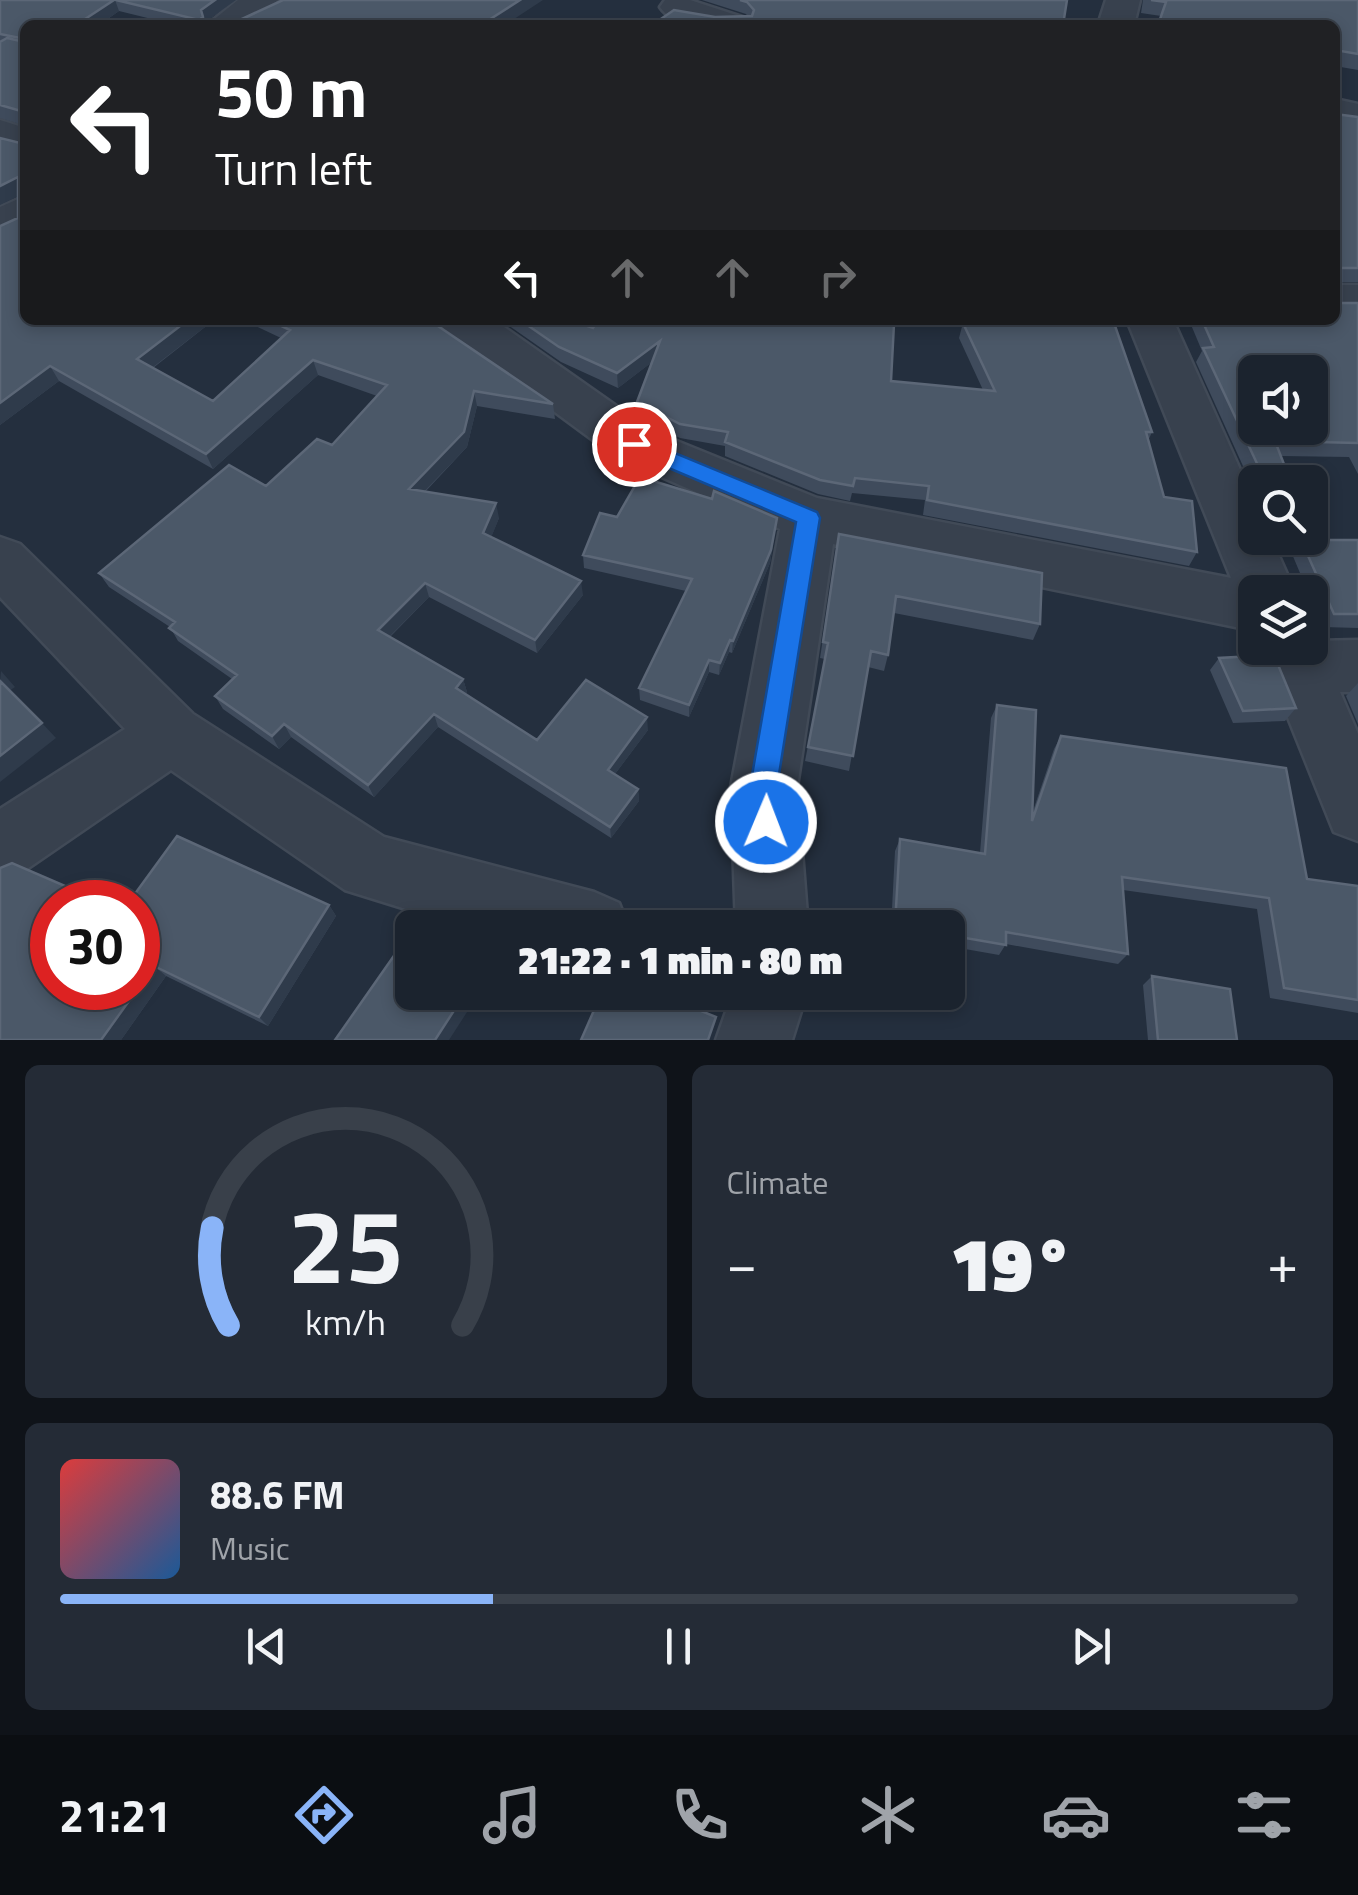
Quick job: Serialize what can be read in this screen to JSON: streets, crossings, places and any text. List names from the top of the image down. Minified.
{"page":{"turn":["50 m","Turn left"],"limit":"30","trip":"21:22 · 1 min · 80 m","tile":"Climate","heat":["−","19°","+"],"song":["88.6 FM","Music"],"tabs":"21:21","gauge":["25","km/h"]}}
